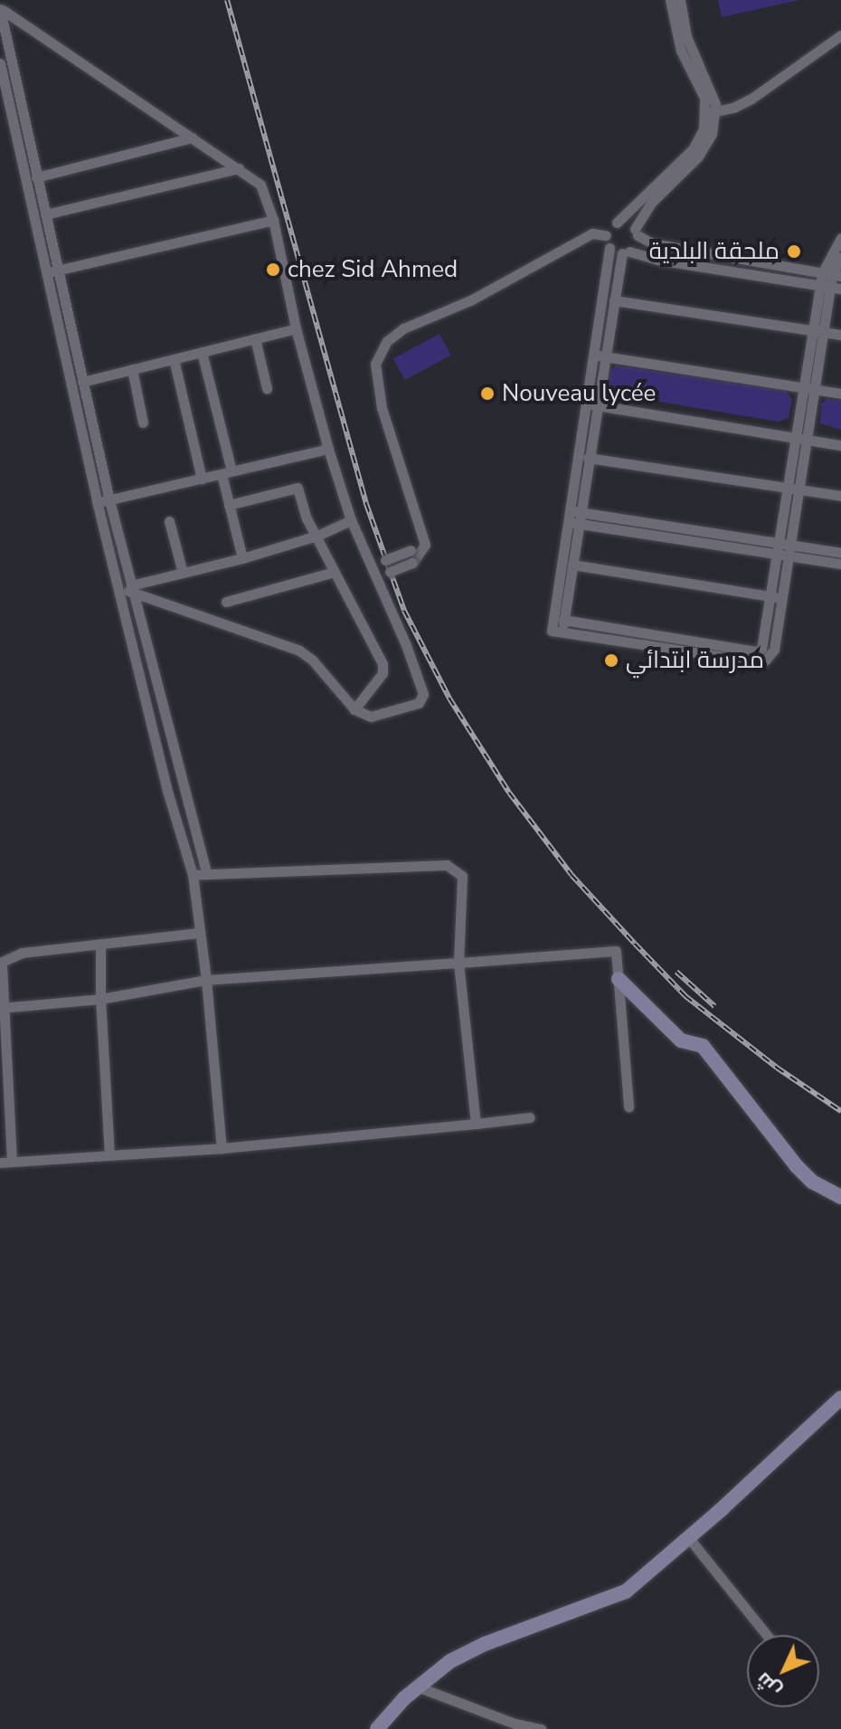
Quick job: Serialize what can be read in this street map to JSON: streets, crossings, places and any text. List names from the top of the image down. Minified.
{"places":["ملحقة البلدية","chez Sid Ahmed","Nouveau lycée","مدرسة ابتدائي"],"north":"bottom left"}
